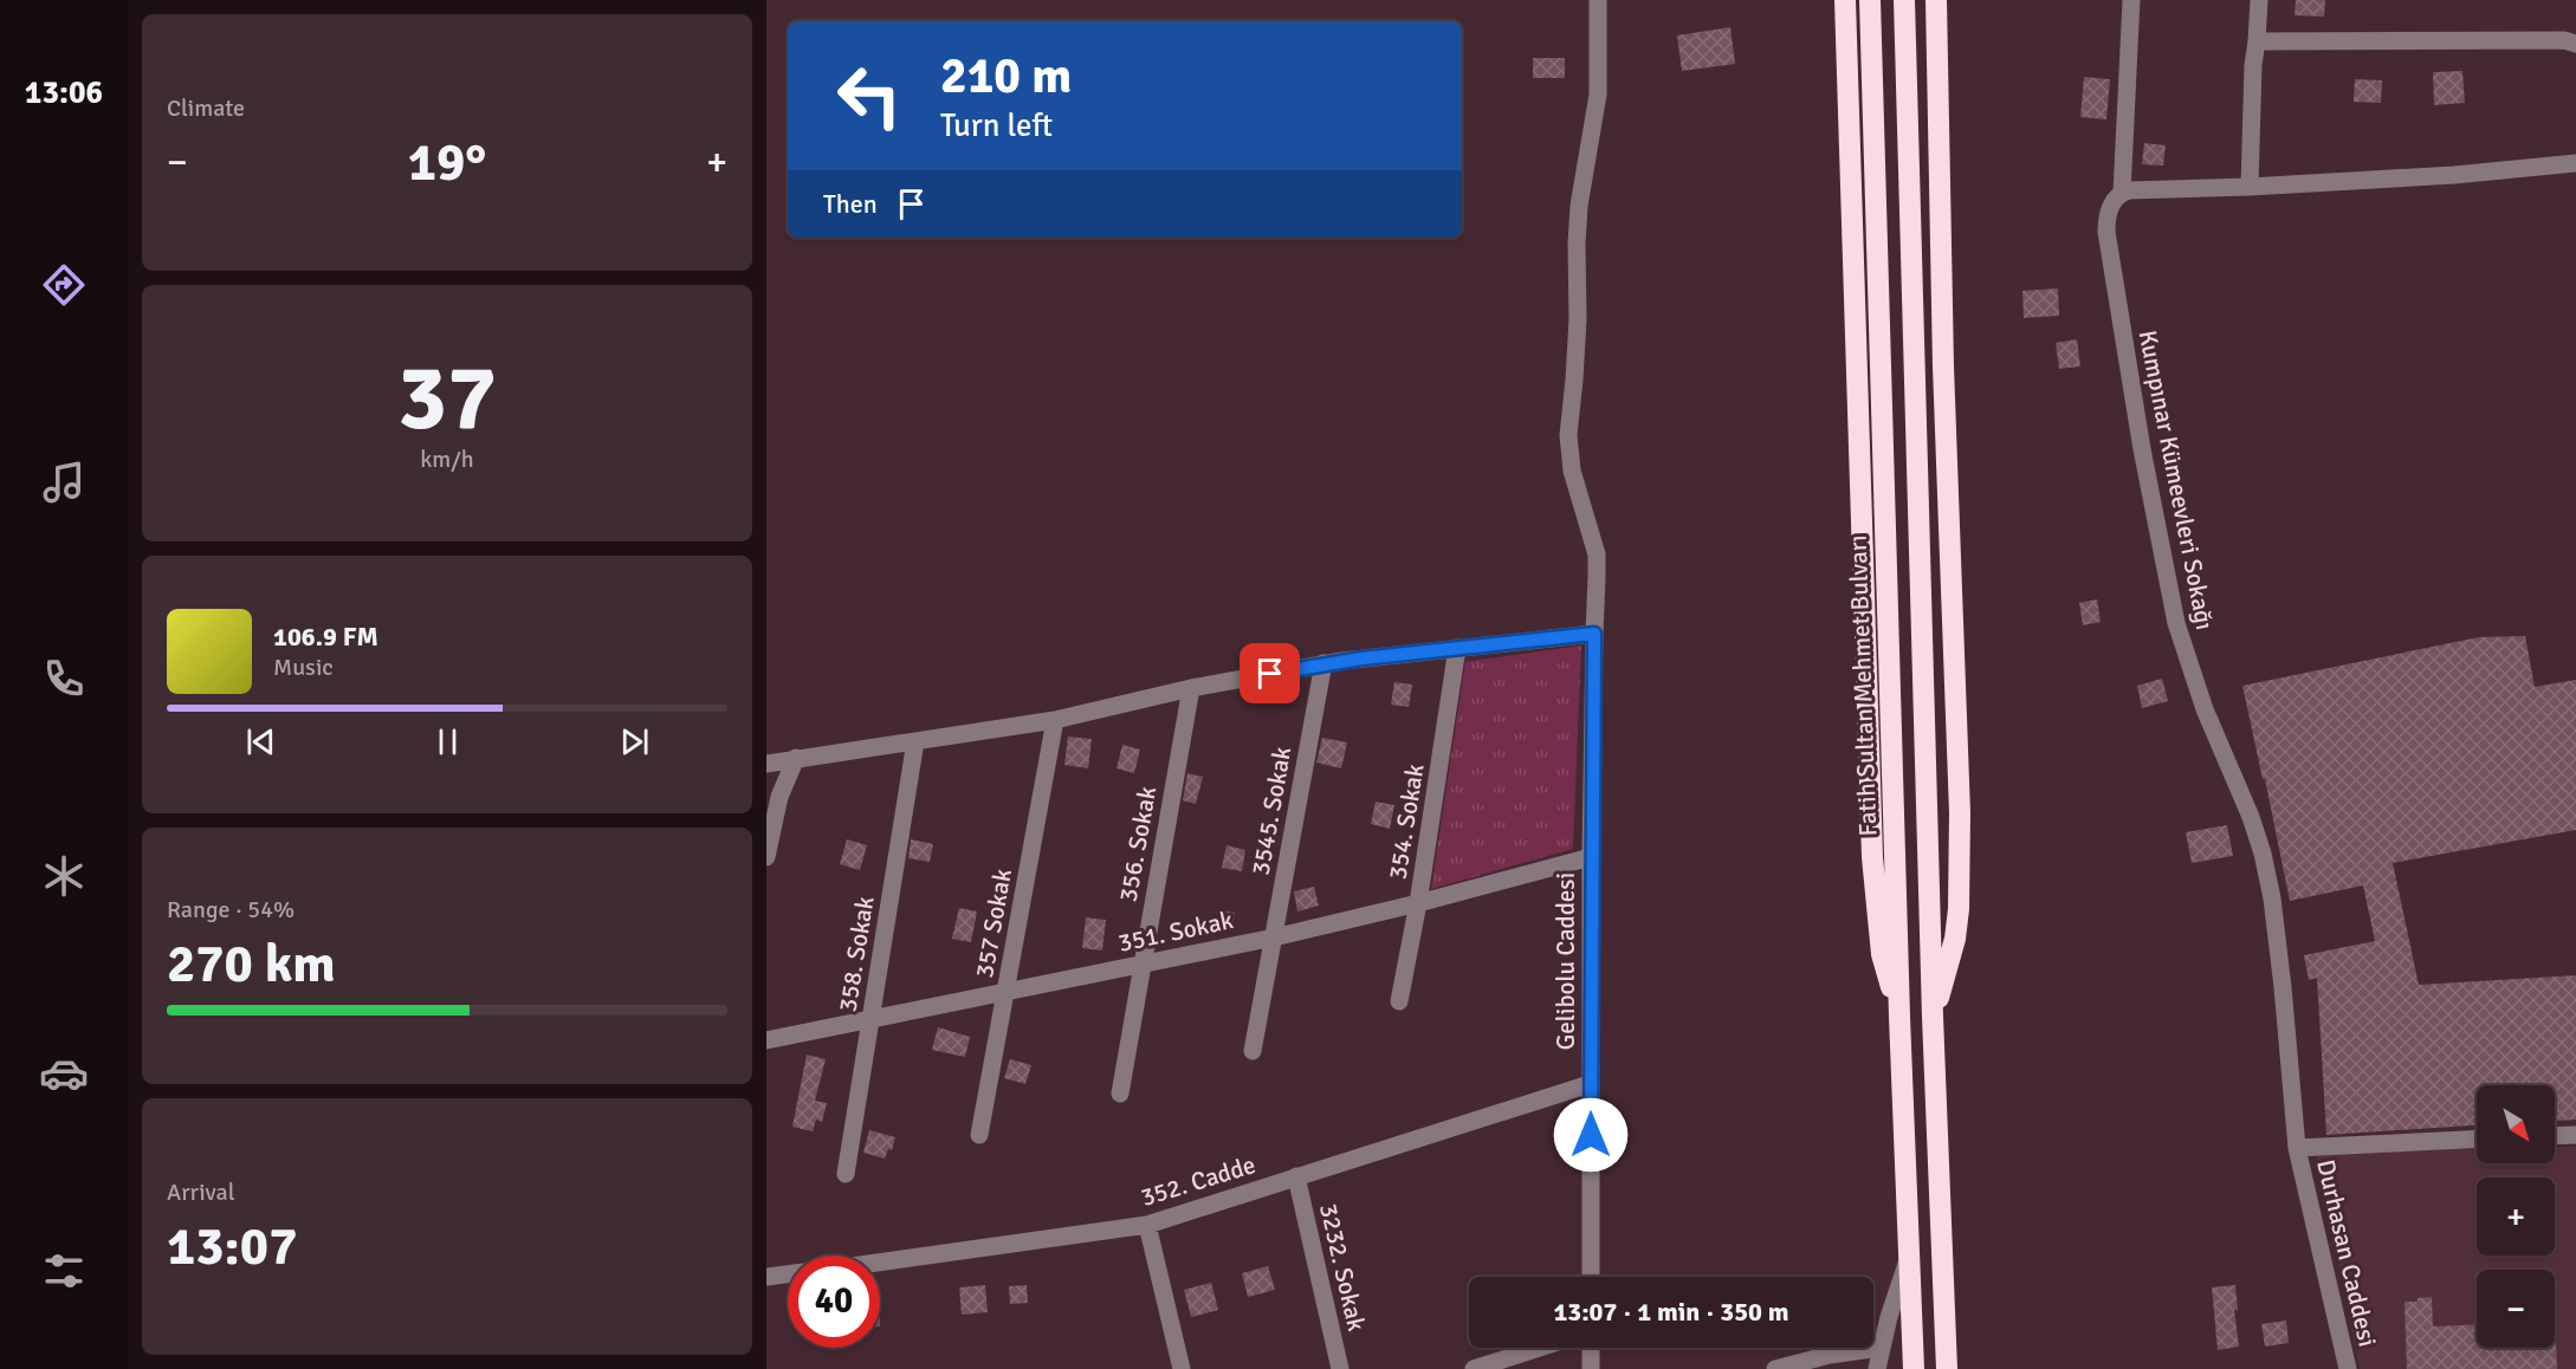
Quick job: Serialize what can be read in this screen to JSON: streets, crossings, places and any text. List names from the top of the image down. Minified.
{"streets":{"highway":["Fatih Sultan Mehmet Bulvarı"],"street":["Kumpınar Kümeevleri Sokağı","3545. Sokak","354. Sokak","356. Sokak","357 Sokak","351. Sokak","358. Sokak","Gelibolu Caddesi","352. Cadde","Durhasan Caddesi","3232. Sokak"]},"crossings":[["Kumpınar Kümeevleri Sokağı","Durhasan Caddesi"],["3545. Sokak","351. Sokak"],["354. Sokak","351. Sokak"],["356. Sokak","351. Sokak"],["357 Sokak","351. Sokak"],["351. Sokak","358. Sokak"],["351. Sokak","Gelibolu Caddesi"],["Gelibolu Caddesi","352. Cadde"],["352. Cadde","3232. Sokak"]],"north":"bottom right","page":{"tabs":"13:06","tile":["Climate",["37","km/h"],["Range · 54%","270 km"],["Arrival","13:07"]],"turn":["210 m","Turn left"],"heat":["−","19°","+"],"then":"Then","song":["106.9 FM","Music"],"map_buttons":["+","−"],"limit":"40","trip":"13:07 · 1 min · 350 m"}}
